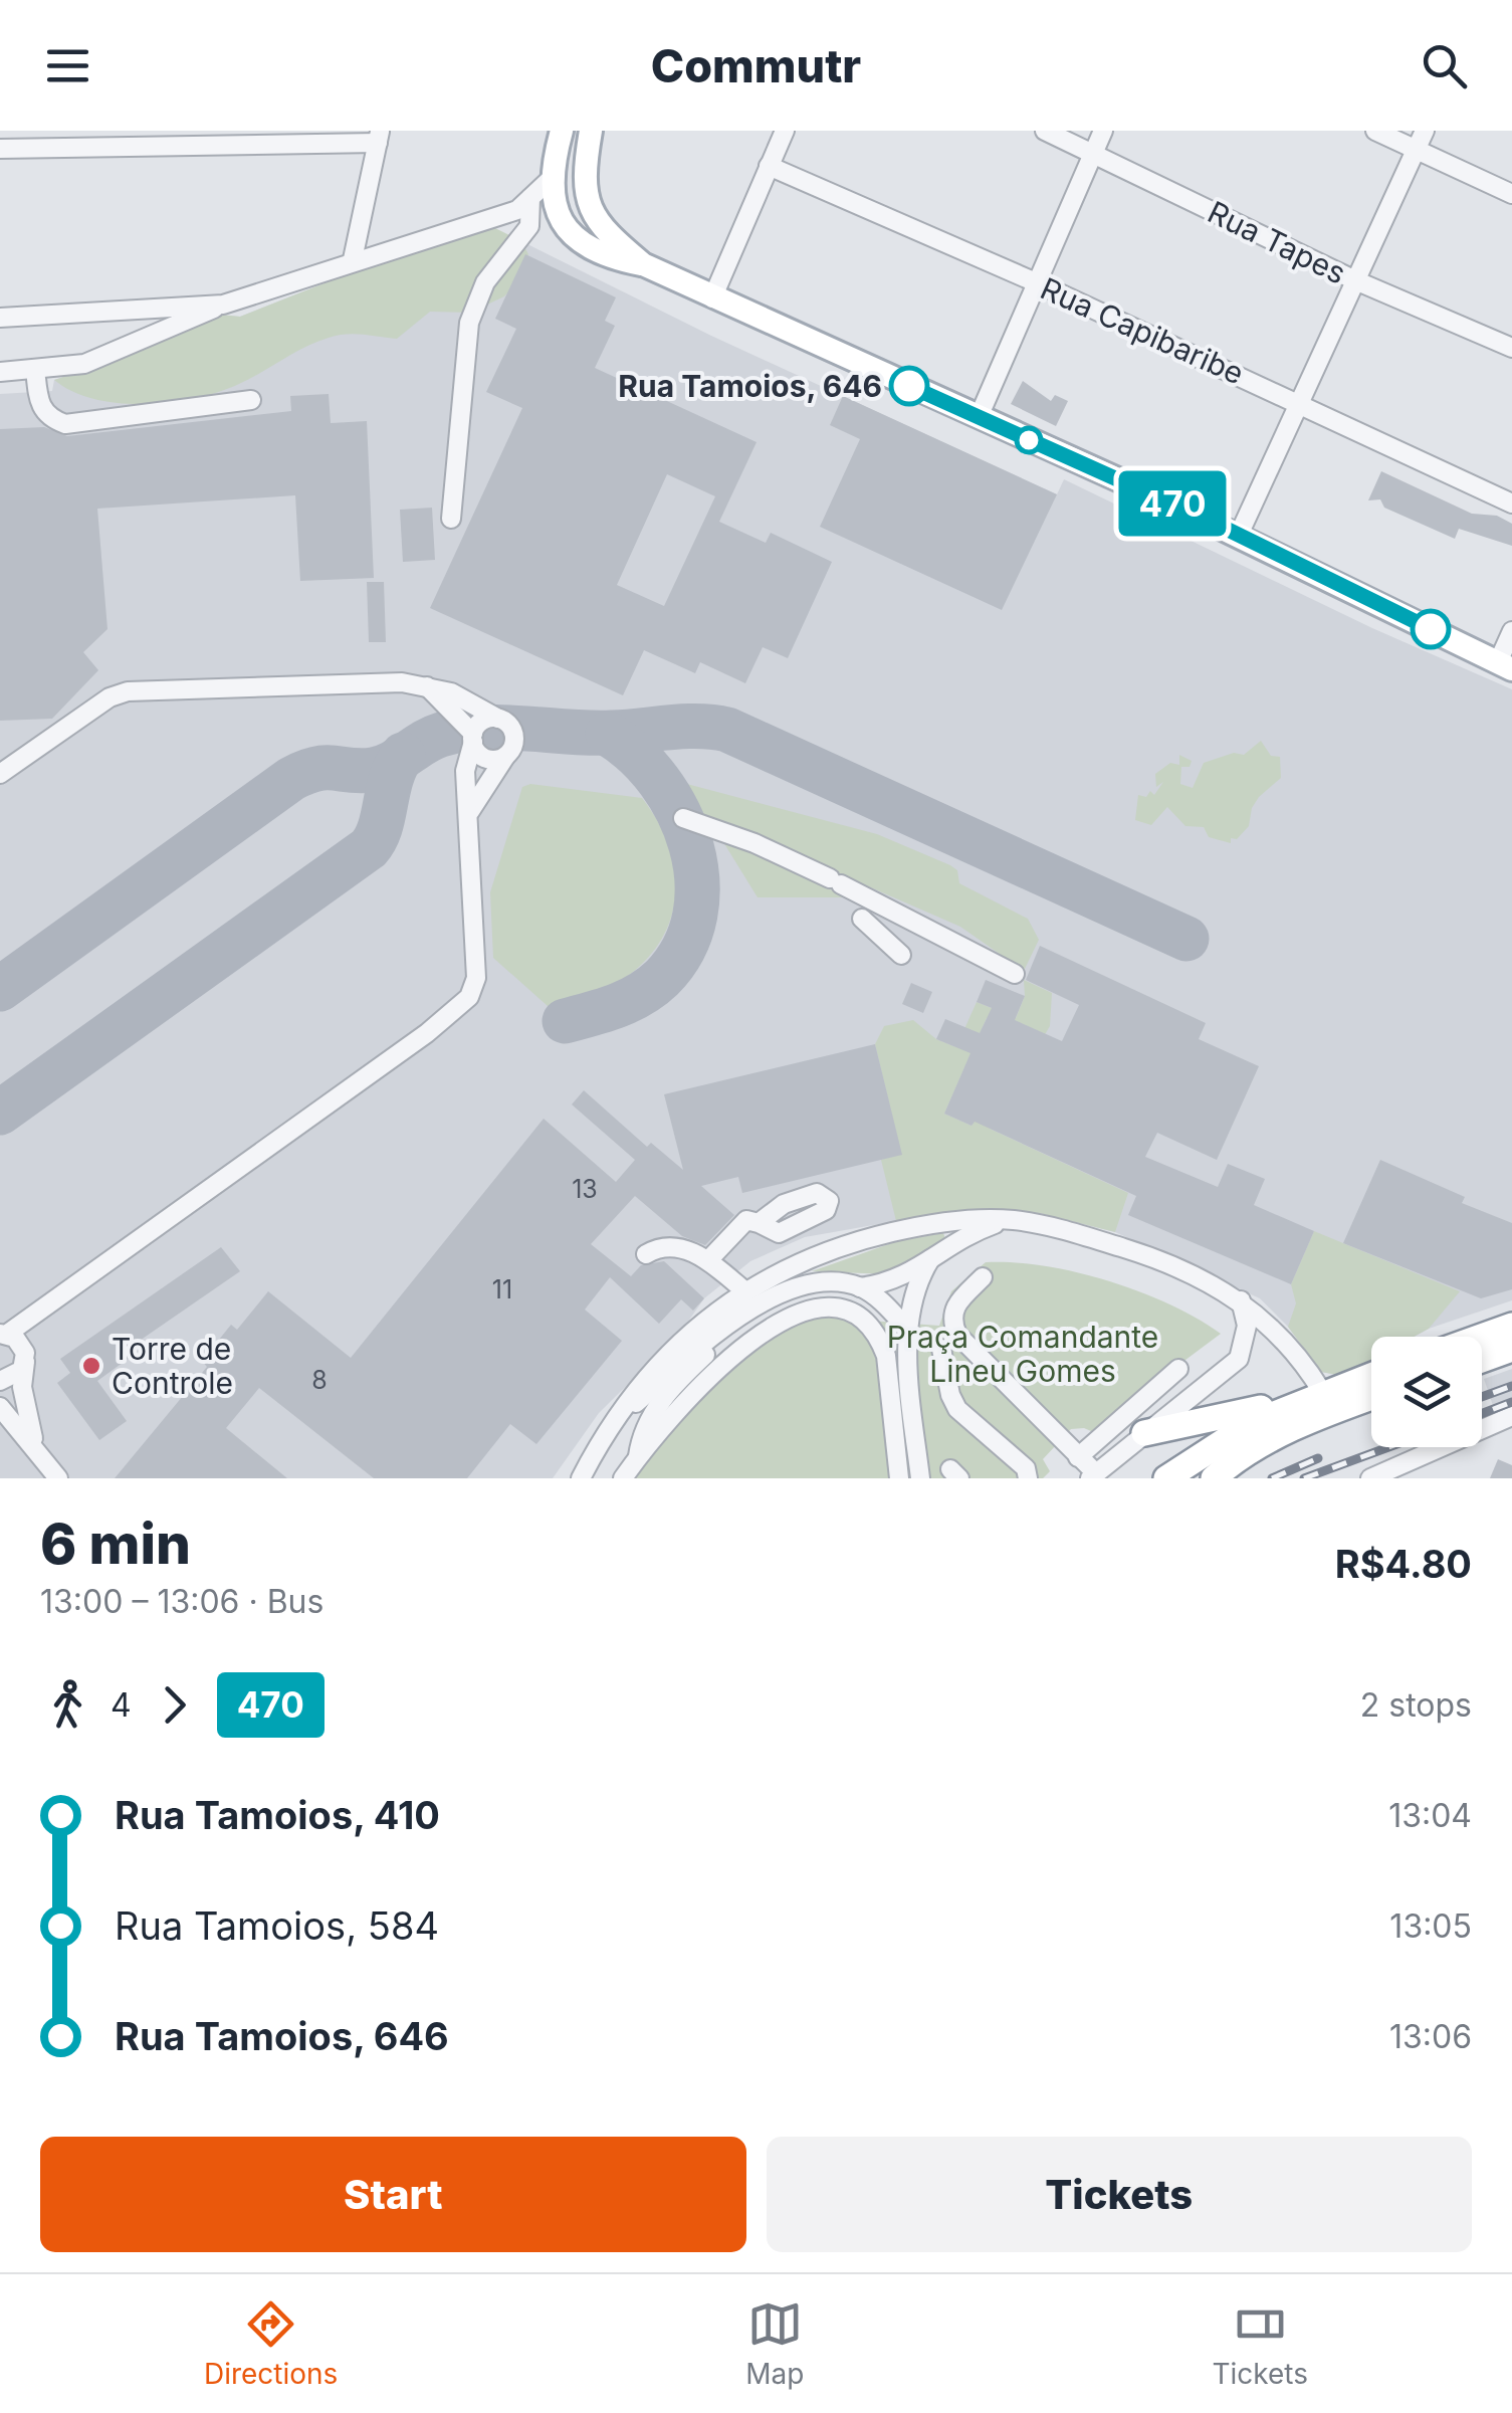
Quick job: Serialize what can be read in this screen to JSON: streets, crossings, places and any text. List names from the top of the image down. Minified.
{"streets":{"street":["Rua Tapes","Rua Capibaribe"]},"parks":["Praça Comandante Lineu Gomes"],"places":["Rua Tamoios, 646","Torre de Controle"],"lines":["bus line 470"],"house_numbers":["13","11","8"],"page":{"header":"Commutr","on_map":"470","heading":["6 min","13:00 – 13:06 · Bus","R$4.80"],"legs":["4","470","2 stops"],"list":[{"name":"Rua Tamoios, 410","value":"13:04"},{"name":"Rua Tamoios, 584","value":"13:05"},{"name":"Rua Tamoios, 646","value":"13:06"}],"buttons":["Start","Tickets"],"tabs":["Directions","Map","Tickets"]}}
